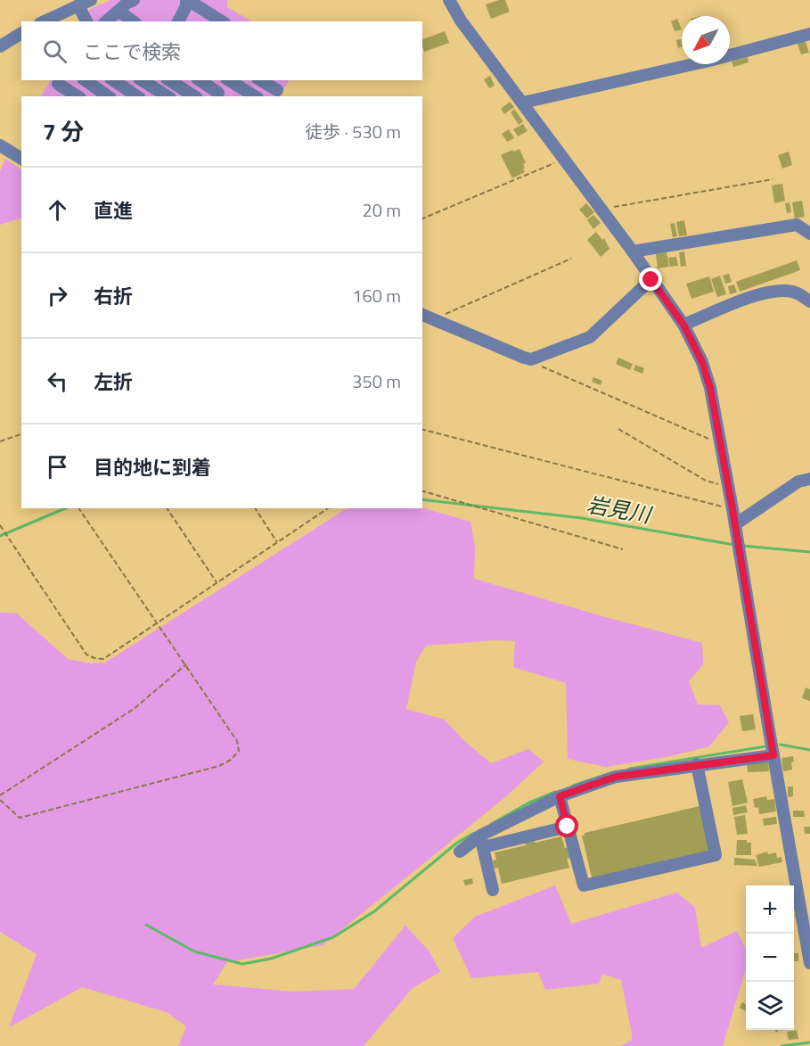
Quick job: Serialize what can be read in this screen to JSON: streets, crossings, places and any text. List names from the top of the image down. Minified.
{"water":["岩見川"],"north":"bottom left","page":{"search":"ここで検索","heading":["7 分","徒歩 · 530 m"],"list":[["直進","20 m"],["右折","160 m"],["左折","350 m"],"目的地に到着"],"map_buttons":["+","−"]}}
